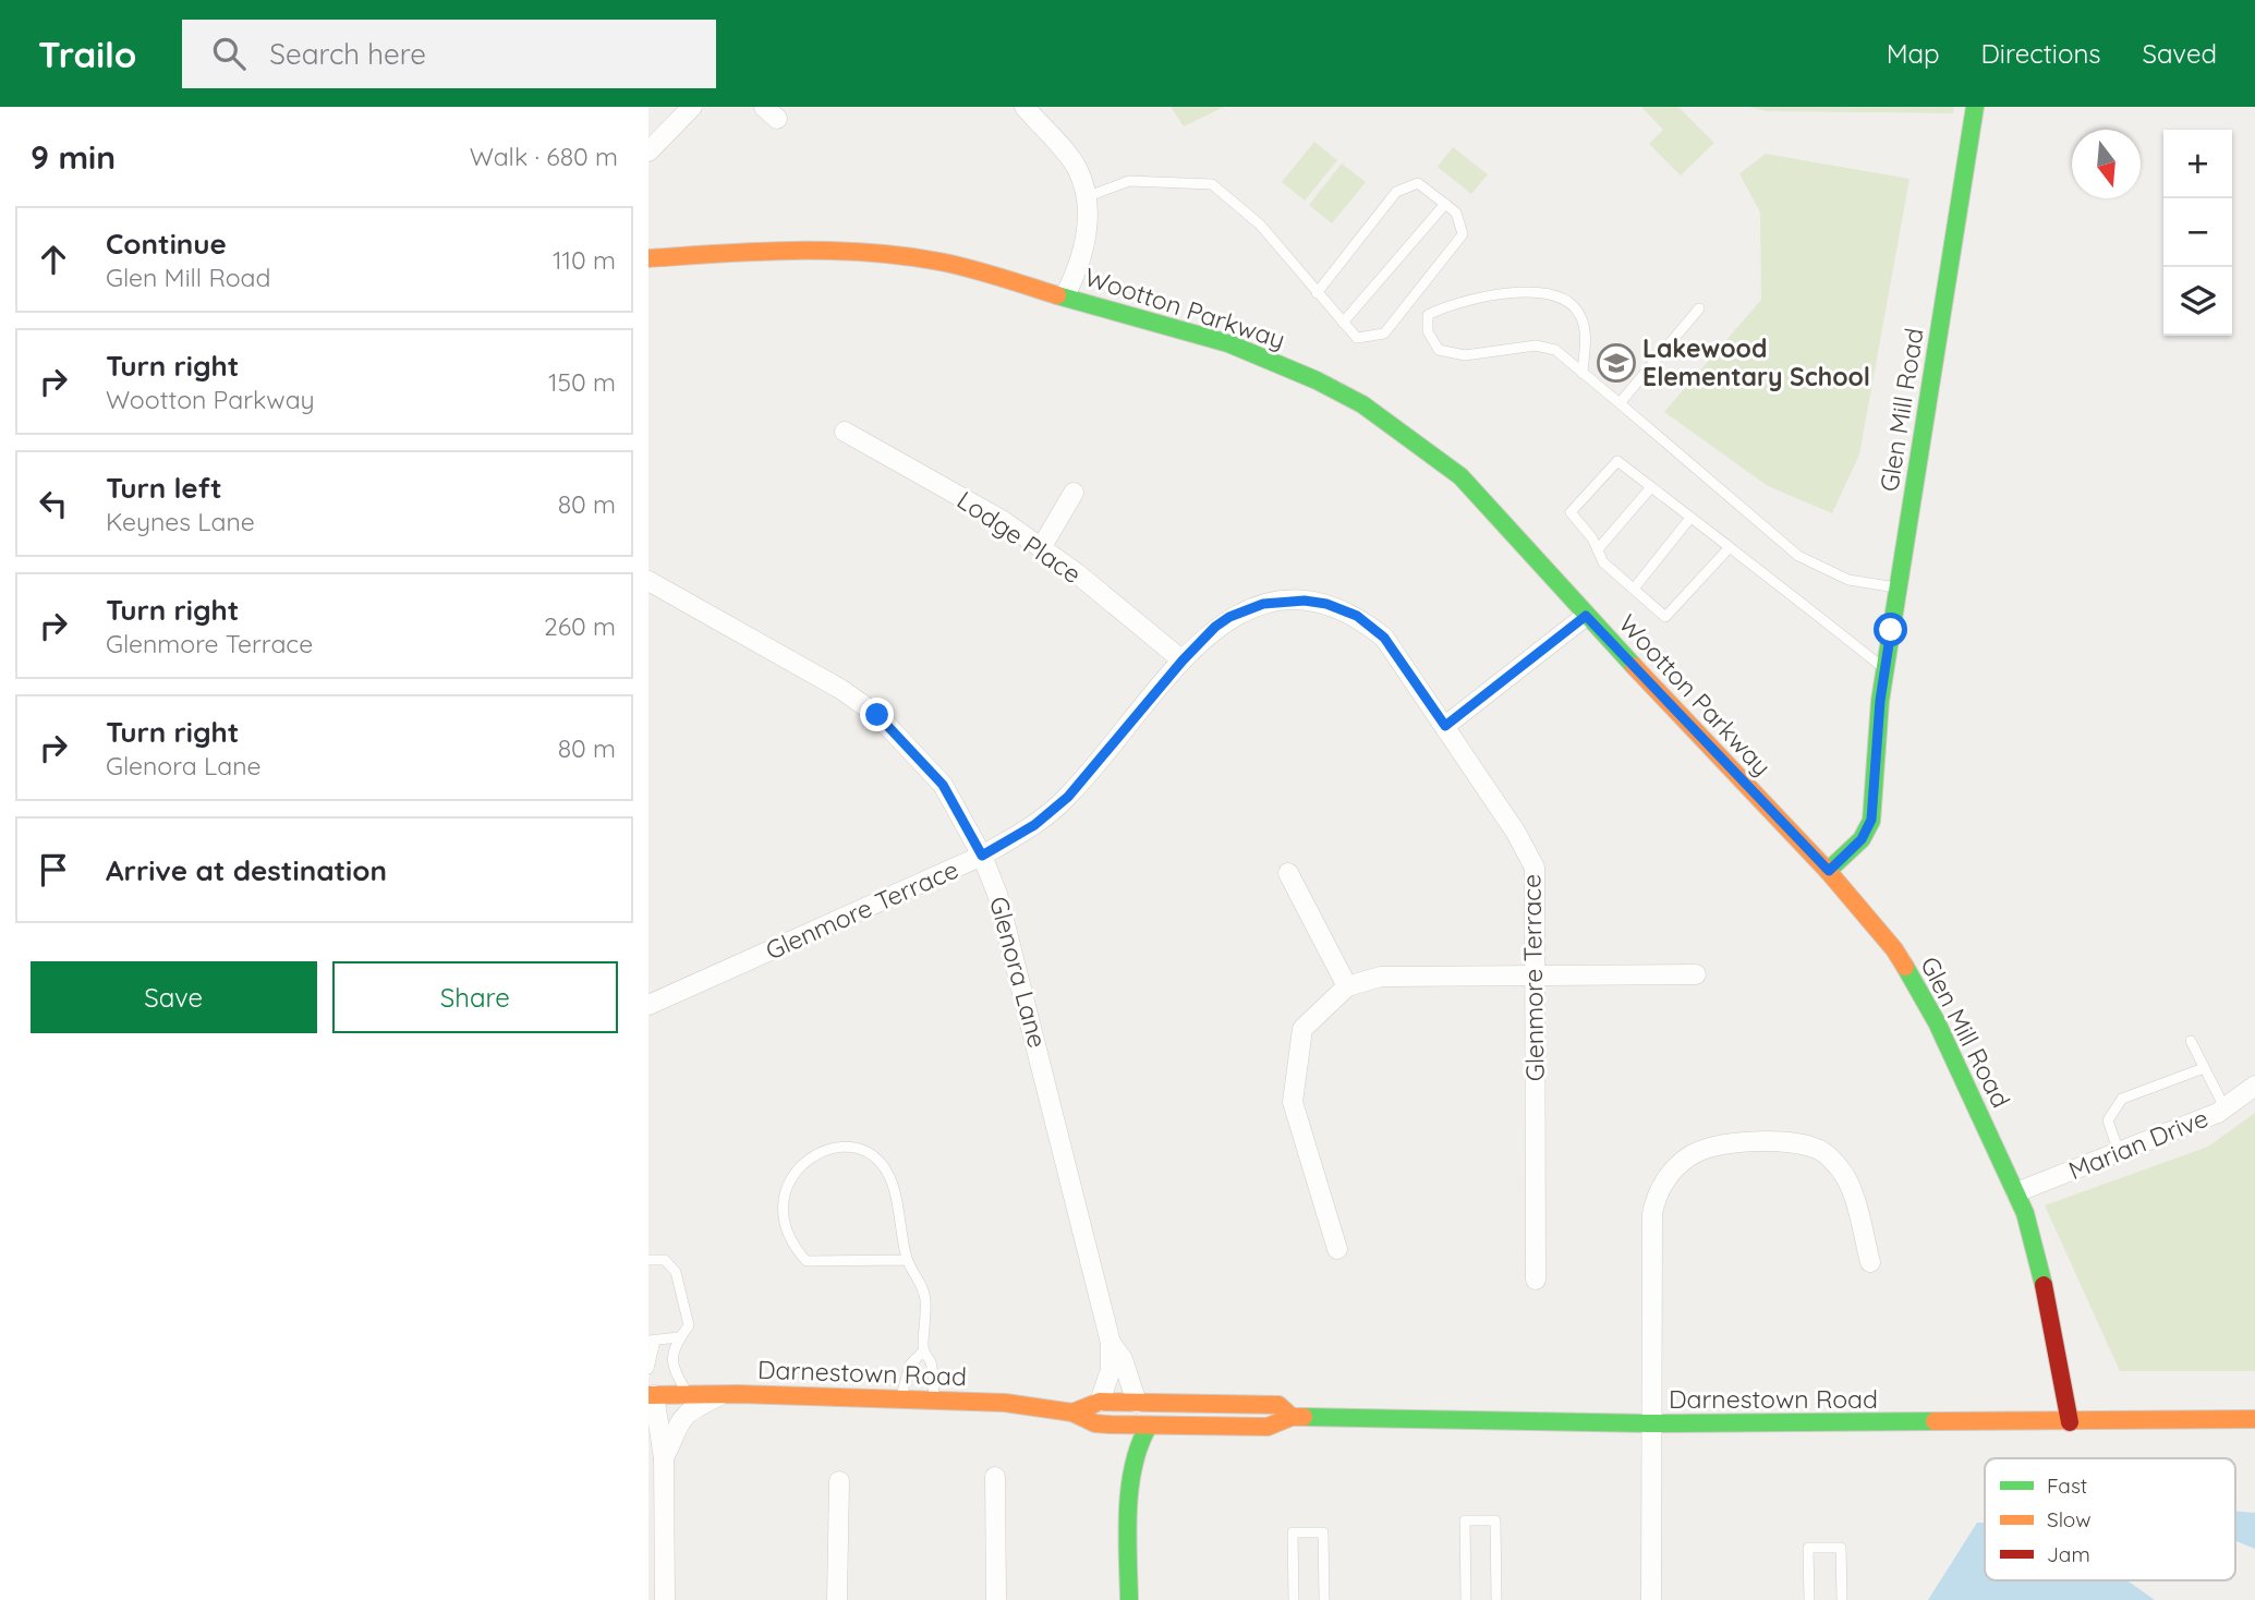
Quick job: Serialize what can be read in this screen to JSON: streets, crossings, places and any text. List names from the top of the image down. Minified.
{"streets":{"main road":["Wootton Parkway","Glen Mill Road","Darnestown Road"],"street":["Lodge Place","Glenmore Terrace","Glenora Lane","Marian Drive"]},"crossings":[["Wootton Parkway","Glen Mill Road"],["Glen Mill Road","Marian Drive"],["Glen Mill Road","Darnestown Road"],["Lodge Place","Glenmore Terrace"],["Glenmore Terrace","Glenora Lane"],["Glenora Lane","Darnestown Road"]],"places":{"school or university":["Lakewood Elementary School"]},"legend":["Fast","Slow","Jam"],"north":"bottom","page":{"header":"Trailo","search":"Search here","nav":["Map","Directions","Saved"],"heading":["9 min","Walk · 680 m"],"map_buttons":["+","−"],"list":[["Continue","Glen Mill Road","110 m"],["Turn right","Wootton Parkway","150 m"],["Turn left","Keynes Lane","80 m"],["Turn right","Glenmore Terrace","260 m"],["Turn right","Glenora Lane","80 m"],"Arrive at destination"],"buttons":["Save","Share"]}}
